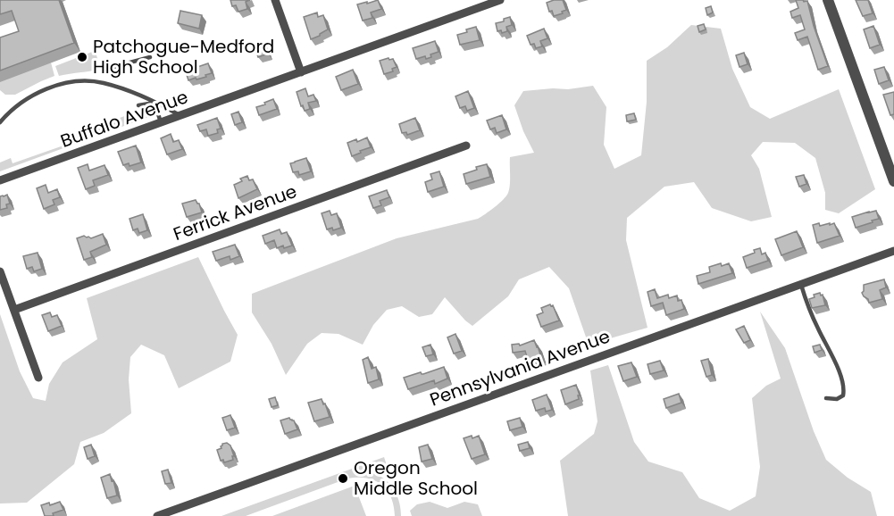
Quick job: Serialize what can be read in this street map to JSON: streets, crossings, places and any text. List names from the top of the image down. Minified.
{"streets":{"street":["Buffalo Avenue","Ferrick Avenue","Pennsylvania Avenue"]},"places":["Patchogue-Medford High School","Oregon Middle School"]}
